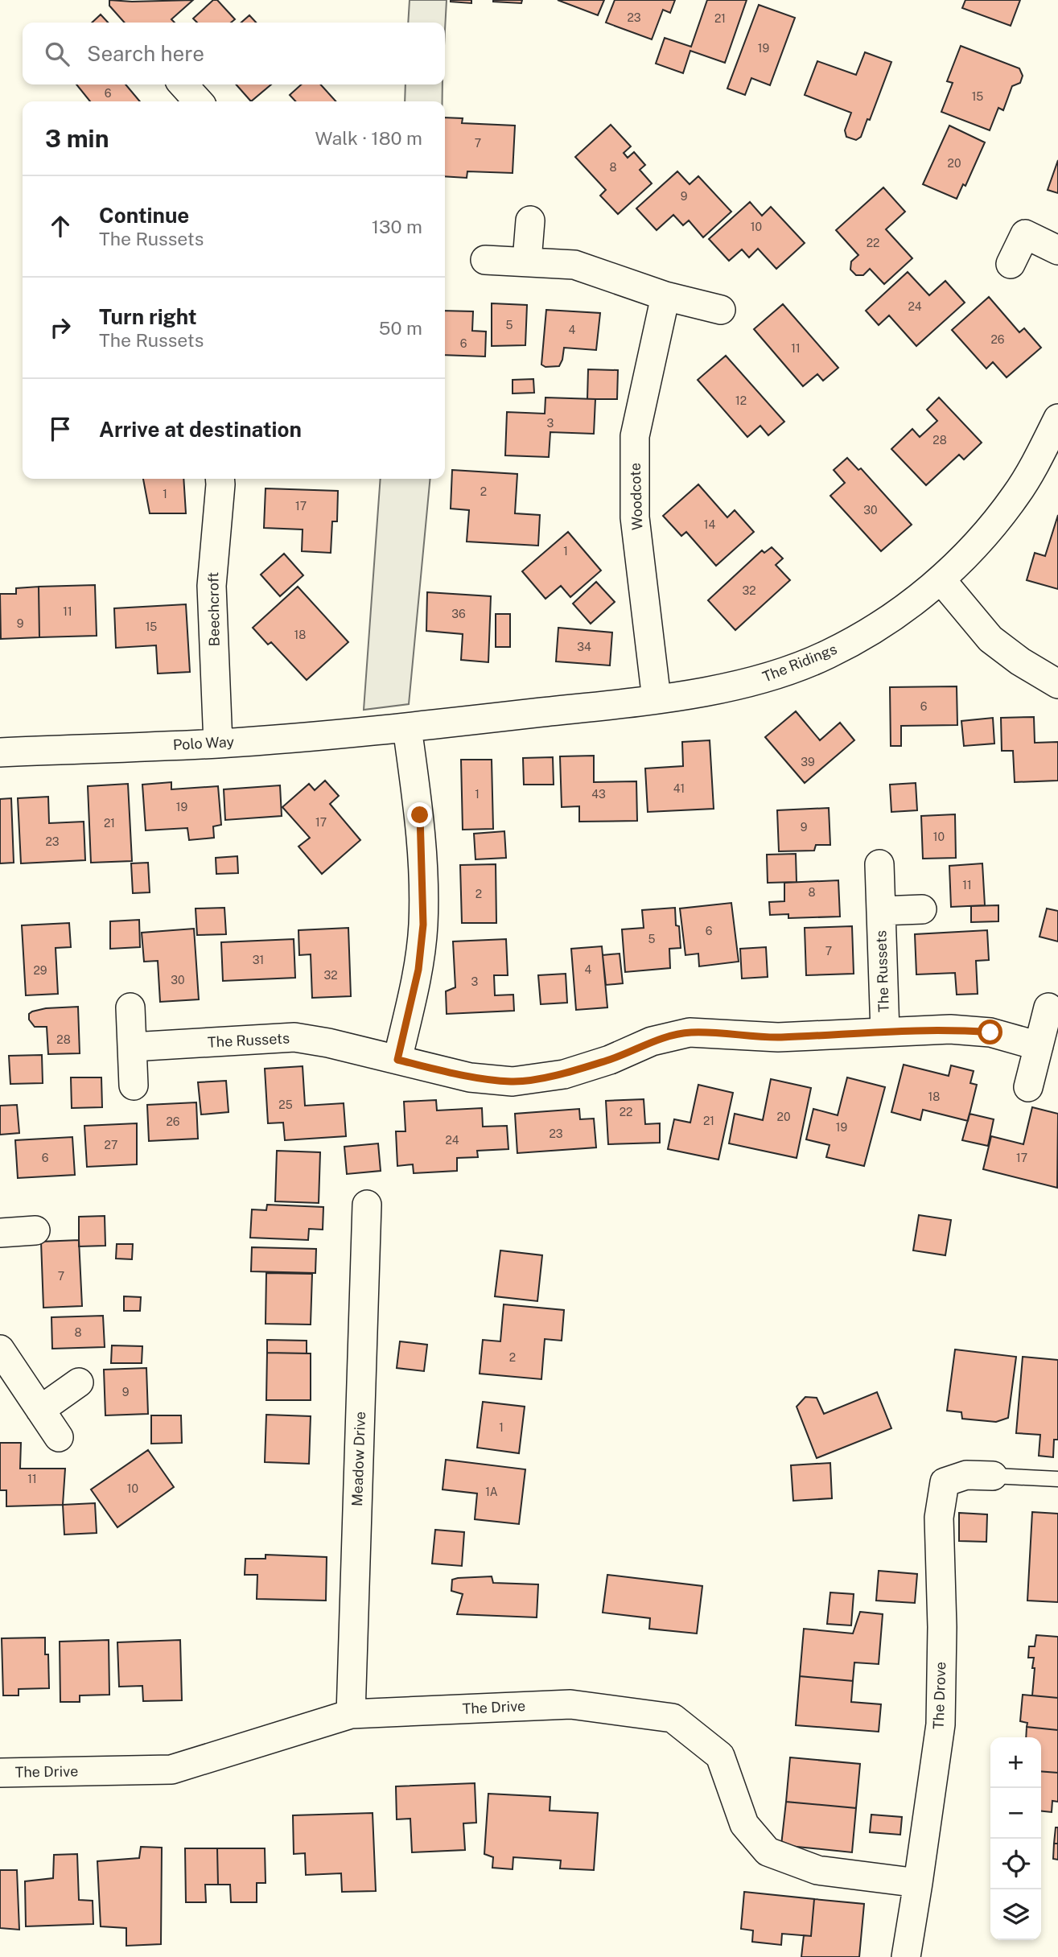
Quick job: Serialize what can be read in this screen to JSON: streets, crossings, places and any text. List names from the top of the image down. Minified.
{"streets":{"street":["Woodcote","Beechcroft","The Ridings","Polo Way","The Russets","Meadow Drive","The Drove","The Drive"]},"crossings":[["Woodcote","The Ridings"],["Beechcroft","Polo Way"],["The Ridings","Polo Way"],["Meadow Drive","The Drive"],["The Drove","The Drive"]],"house_numbers":["23","21","19","6","15","7","20","8","9","10","22","24","5","4","26","6","11","12","3","28","2","1","17","30","14","1","32","11","36","9","15","18","34","6","39","41","1","43","19","17","21","9","10","23","11","8","2","6","5","7","31","4","29","32","30","3","28","18","25","22","20","21","26","19","23","24","27","6","17","7","8","2","9","1","11","10","1A"],"page":{"search":"Search here","heading":["3 min","Walk · 180 m"],"list":[["Continue","The Russets","130 m"],["Turn right","The Russets","50 m"],"Arrive at destination"],"map_buttons":["+","−"]}}
